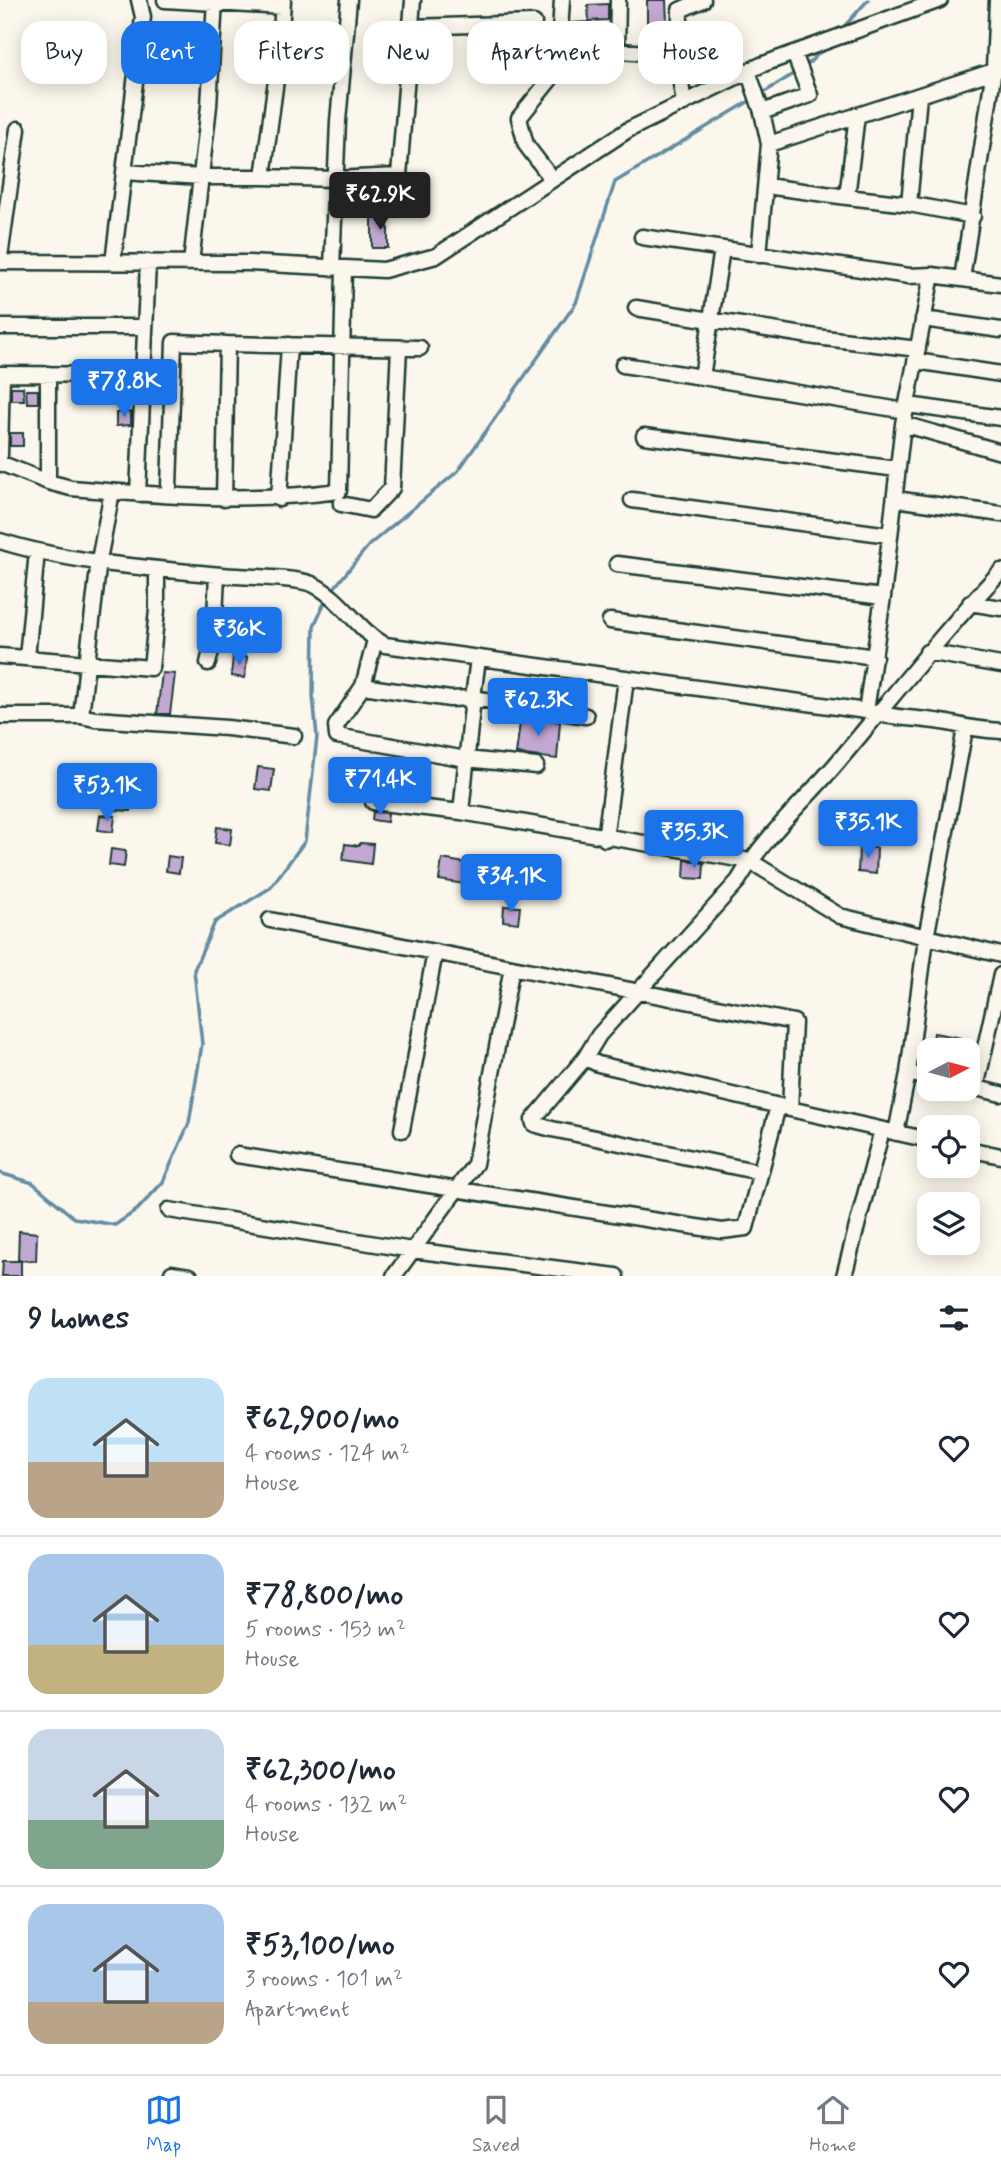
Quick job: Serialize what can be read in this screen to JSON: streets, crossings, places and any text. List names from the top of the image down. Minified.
{"north":"right","page":{"chip":["Buy","Rent","Filters","New","Apartment","House"],"price":["₹62.9K","₹78.8K","₹36K","₹62.3K","₹71.4K","₹53.1K","₹35.1K","₹35.3K","₹34.1K"],"heading":"9 homes","list":[{"name":"₹62,900/mo","note":"4 rooms · 124 m² · House"},{"name":"₹78,800/mo","note":"5 rooms · 153 m² · House"},{"name":"₹62,300/mo","note":"4 rooms · 132 m² · House"},{"name":"₹53,100/mo","note":"3 rooms · 101 m² · Apartment"}],"tabs":["Map","Saved","Home"]}}
